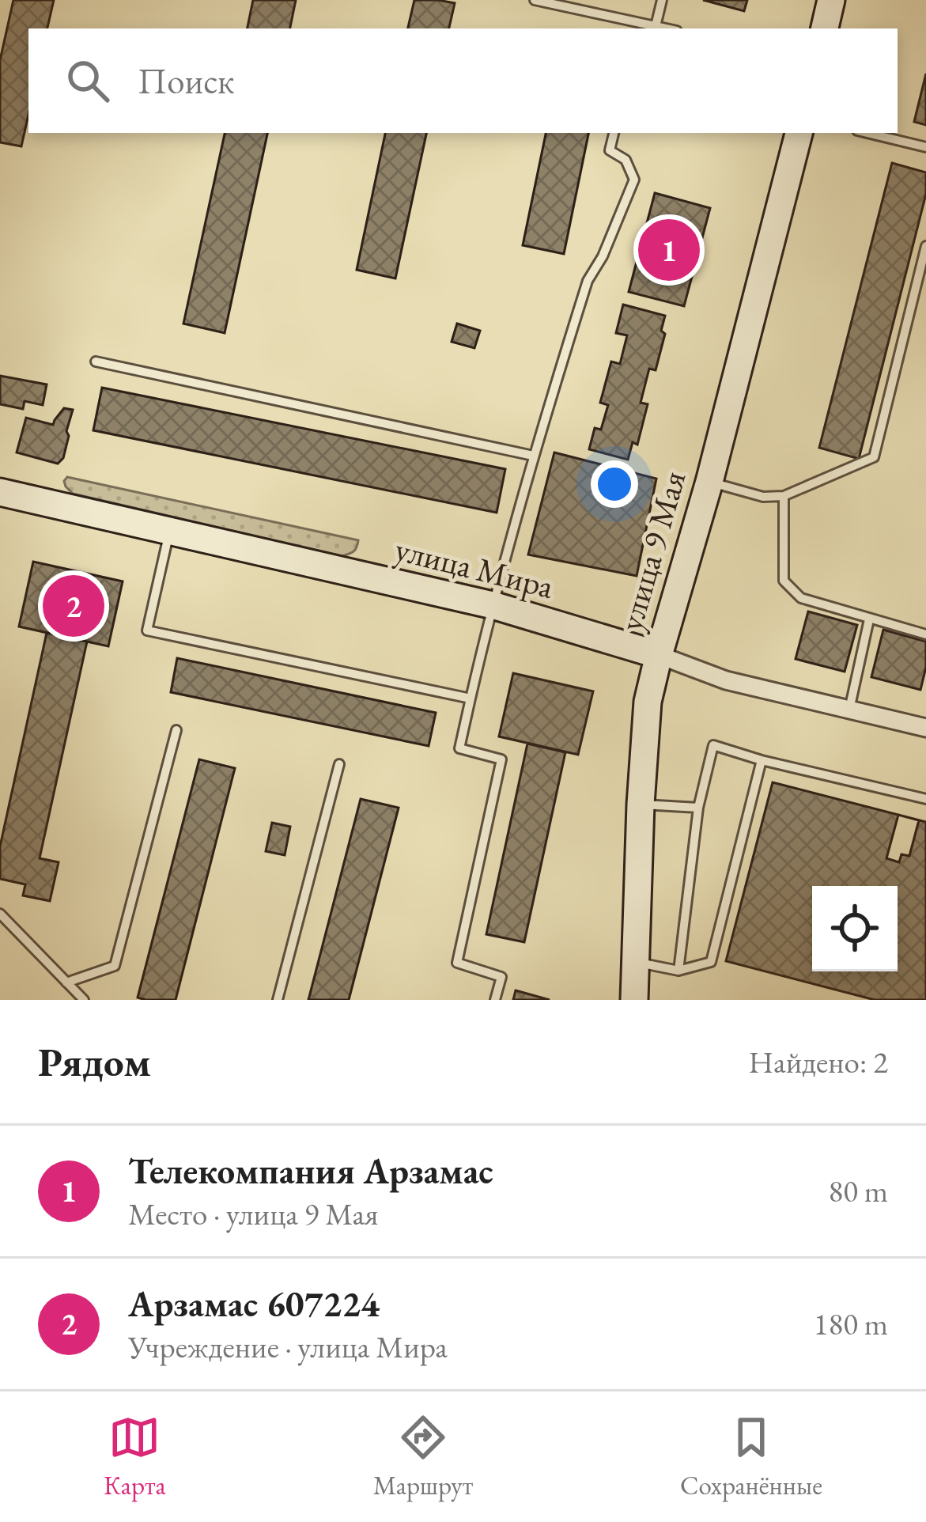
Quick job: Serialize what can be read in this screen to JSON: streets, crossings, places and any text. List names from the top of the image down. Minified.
{"streets":{"main road":["улица 9 Мая","улица Мира"]},"crossings":[["улица 9 Мая","улица Мира"]],"page":{"search":"Поиск","pins":["1","2"],"heading":["Рядом","Найдено: 2"],"list":[{"mark":"1","name":"Телекомпания Арзамас","note":"Место · улица 9 Мая","value":"80 m"},{"mark":"2","name":"Арзамас 607224","note":"Учреждение · улица Мира","value":"180 m"}],"nav":["Карта","Маршрут","Сохранённые"]}}
